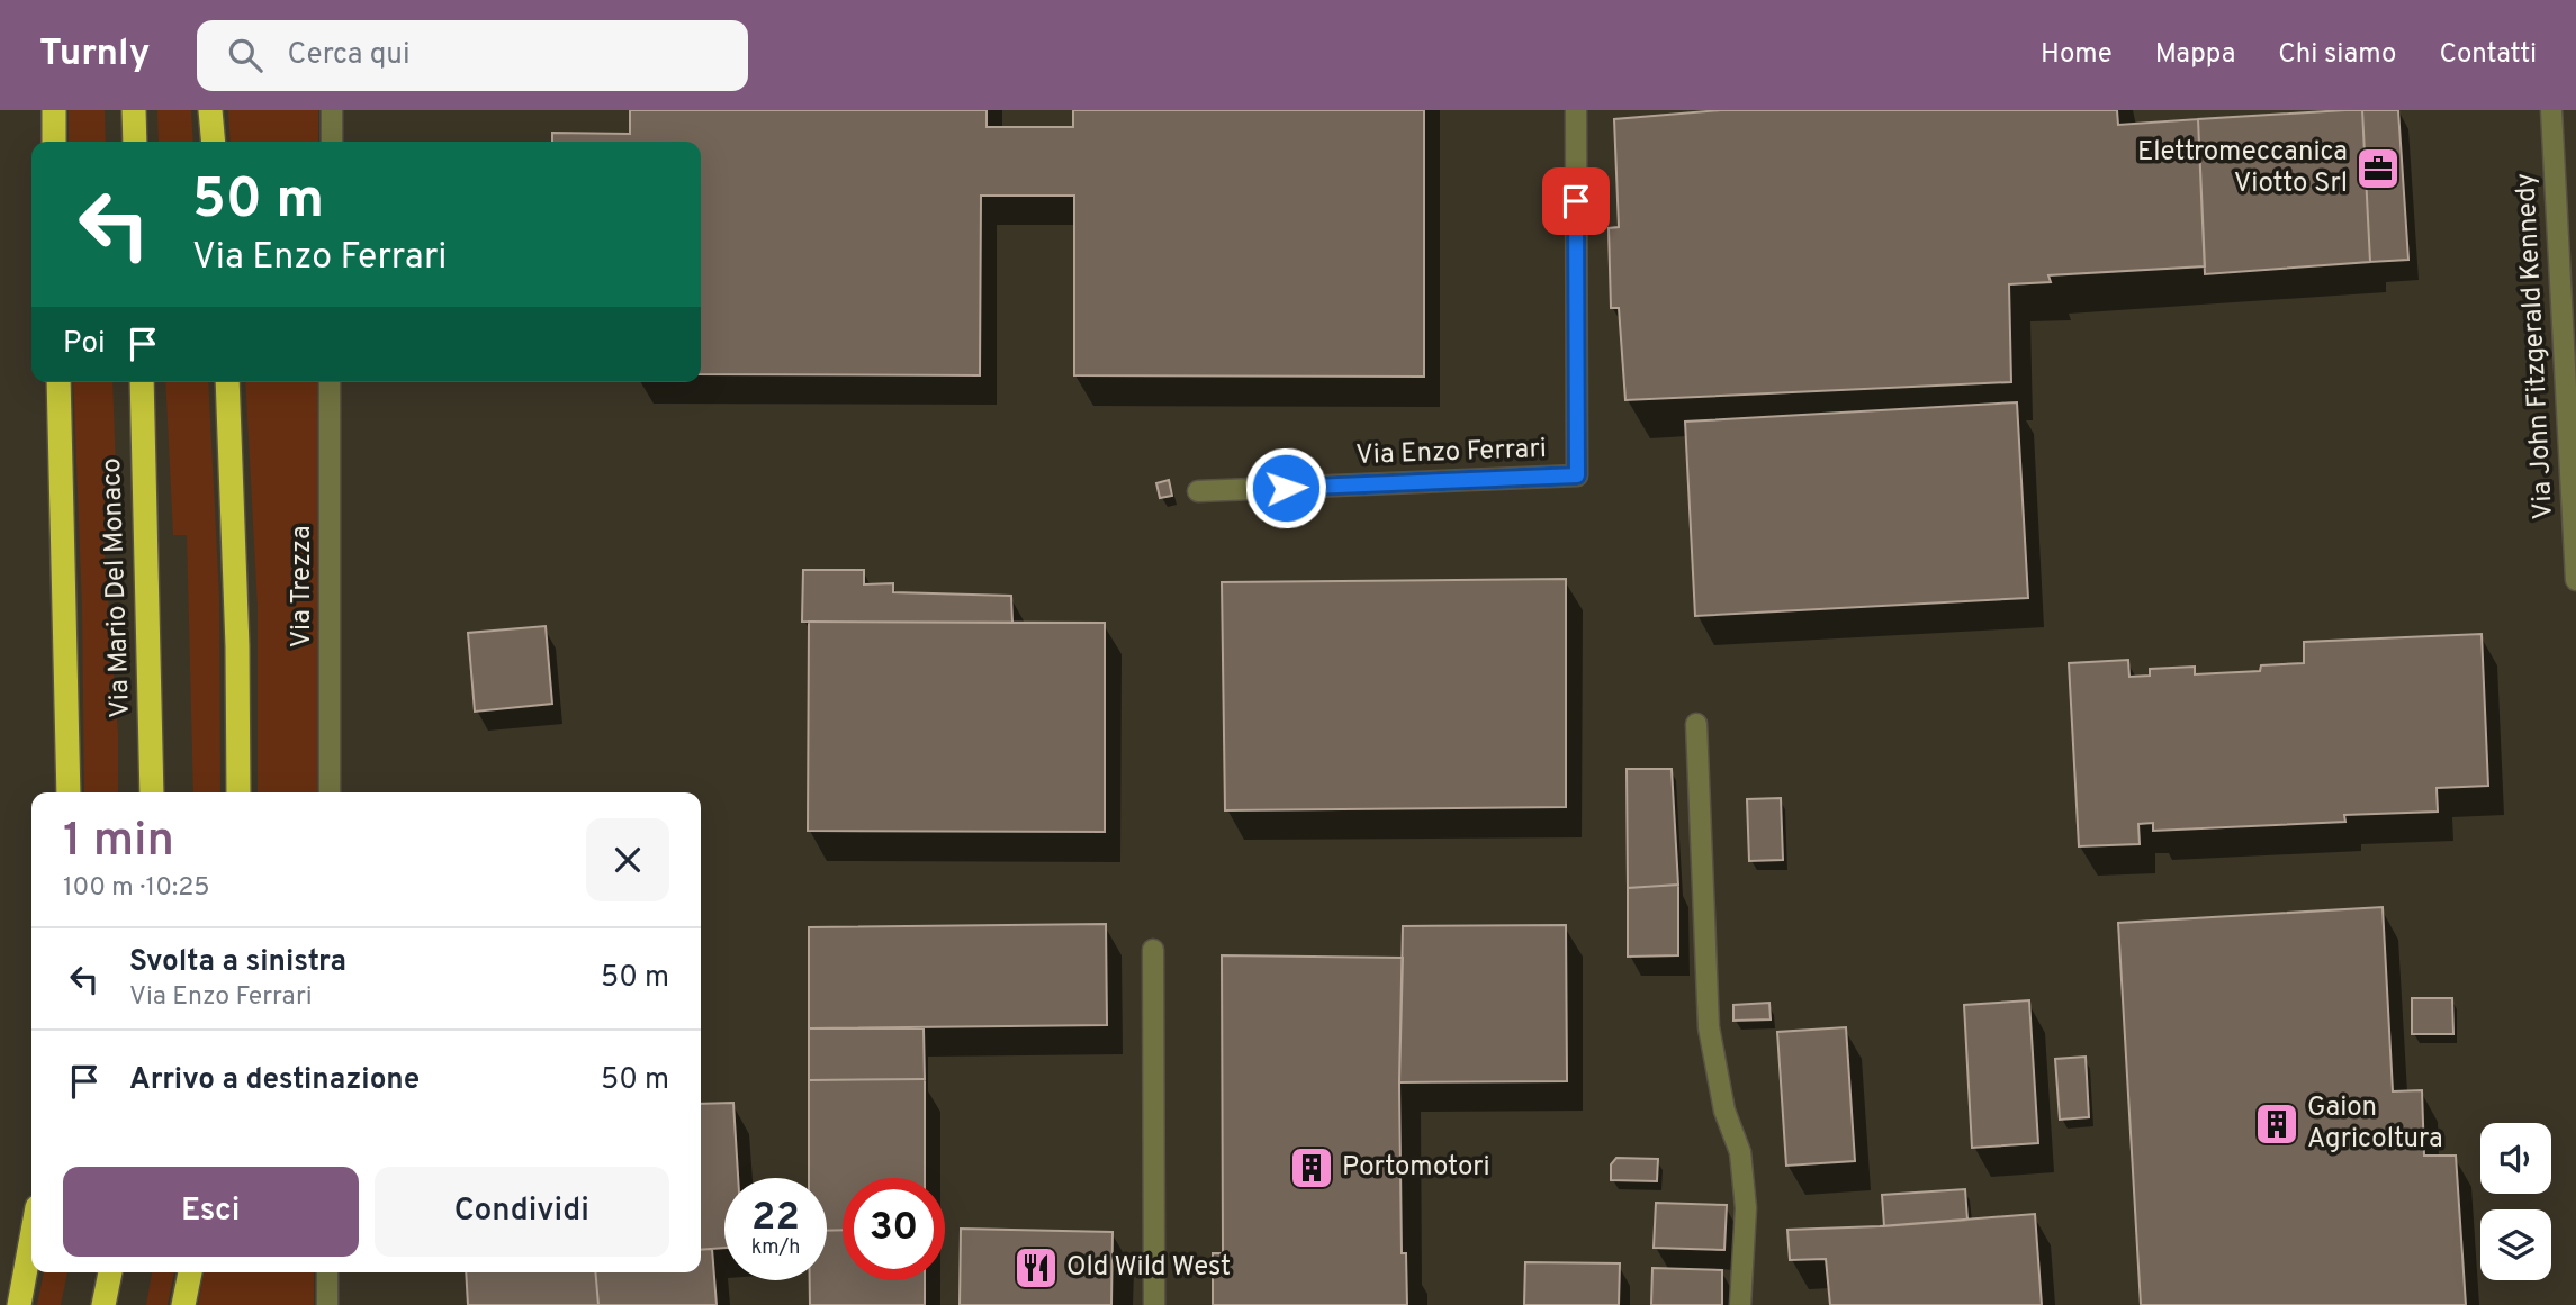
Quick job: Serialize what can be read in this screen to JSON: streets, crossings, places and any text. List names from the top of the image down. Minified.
{"streets":{"highway":["Via Mario Del Monaco"],"street":["Via John Fitzgerald Kennedy","Via Enzo Ferrari","Via Trezza"]},"places":{"office":["Elettromeccanica Viotto Srl"],"building":["Gaion Agricoltura","Portomotori"],"restaurant":["Old Wild West"]},"page":{"header":"Turnly","search":"Cerca qui","nav":["Home","Mappa","Chi siamo","Contatti"],"turn":["50 m","Via Enzo Ferrari"],"then":"Poi","heading":["1 min","100 m · 10:25"],"list":[{"name":"Svolta a sinistra","note":"Via Enzo Ferrari","value":"50 m"},{"name":"Arrivo a destinazione","value":"50 m"}],"buttons":["Esci","Condividi"],"speed":"22 km/h","limit":"30"}}
